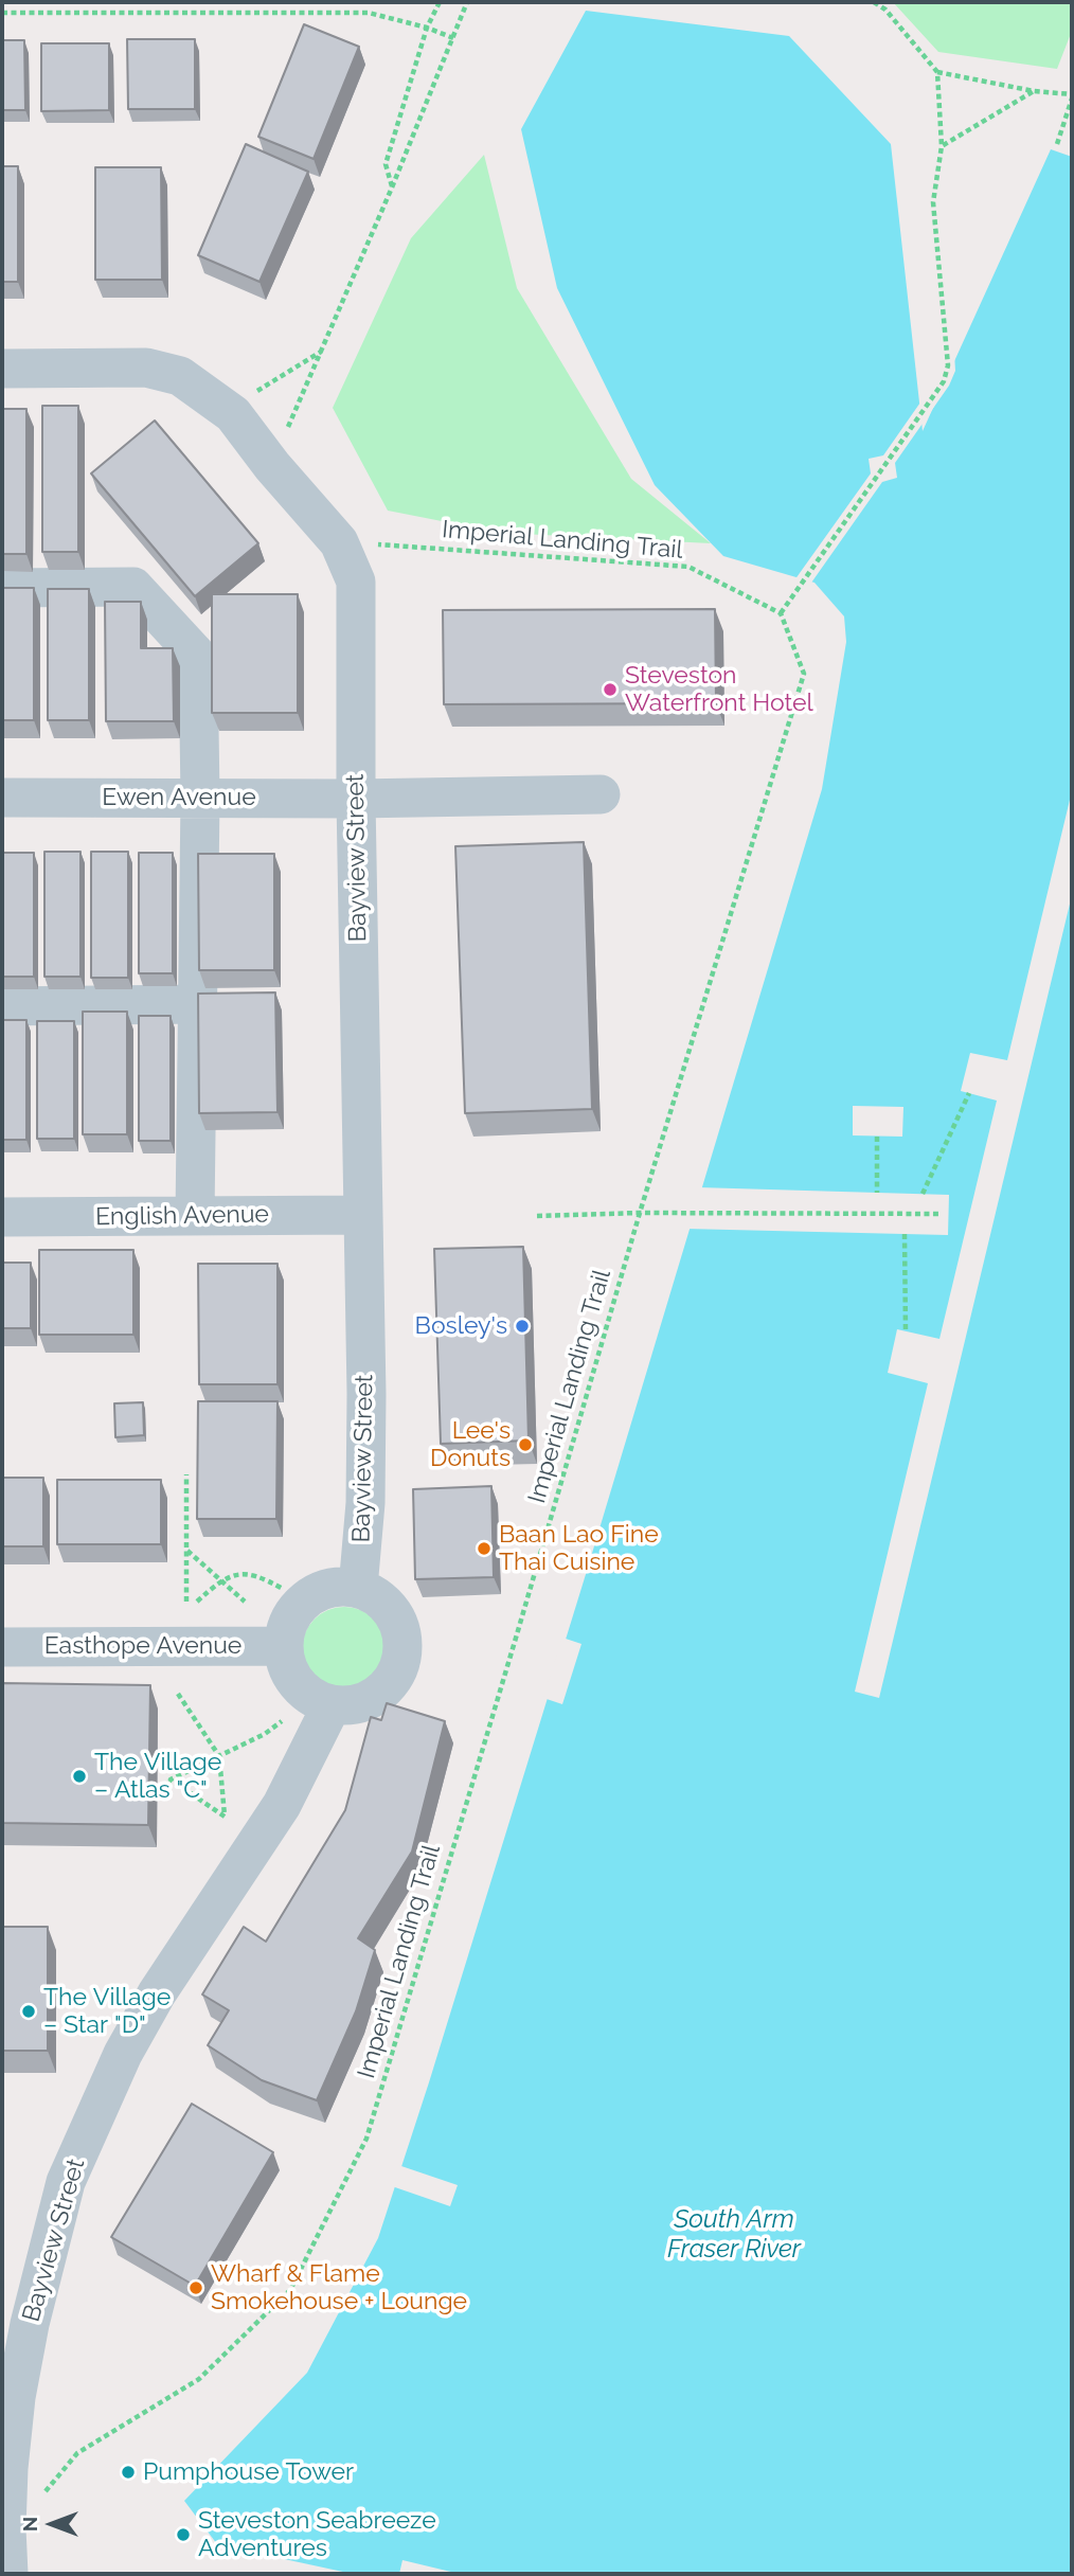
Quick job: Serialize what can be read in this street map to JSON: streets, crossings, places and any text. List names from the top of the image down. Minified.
{"streets":{"street":["Ewen Avenue","Bayview Street","English Avenue","Easthope Avenue"],"path":["Imperial Landing Trail"]},"crossings":[["Imperial Landing Trail","Bayview Street"],["Ewen Avenue","Bayview Street"],["Bayview Street","English Avenue"],["Bayview Street","Easthope Avenue"]],"water":["South Arm Fraser River"],"places":["Steveston Waterfront Hotel","Bosley's","Lee's Donuts","Baan Lao Fine Thai Cuisine","The Village – Atlas \"C\"","The Village – Star \"D\"","Wharf & Flame Smokehouse + Lounge","Pumphouse Tower","Steveston Seabreeze Adventures"],"north":"left"}
